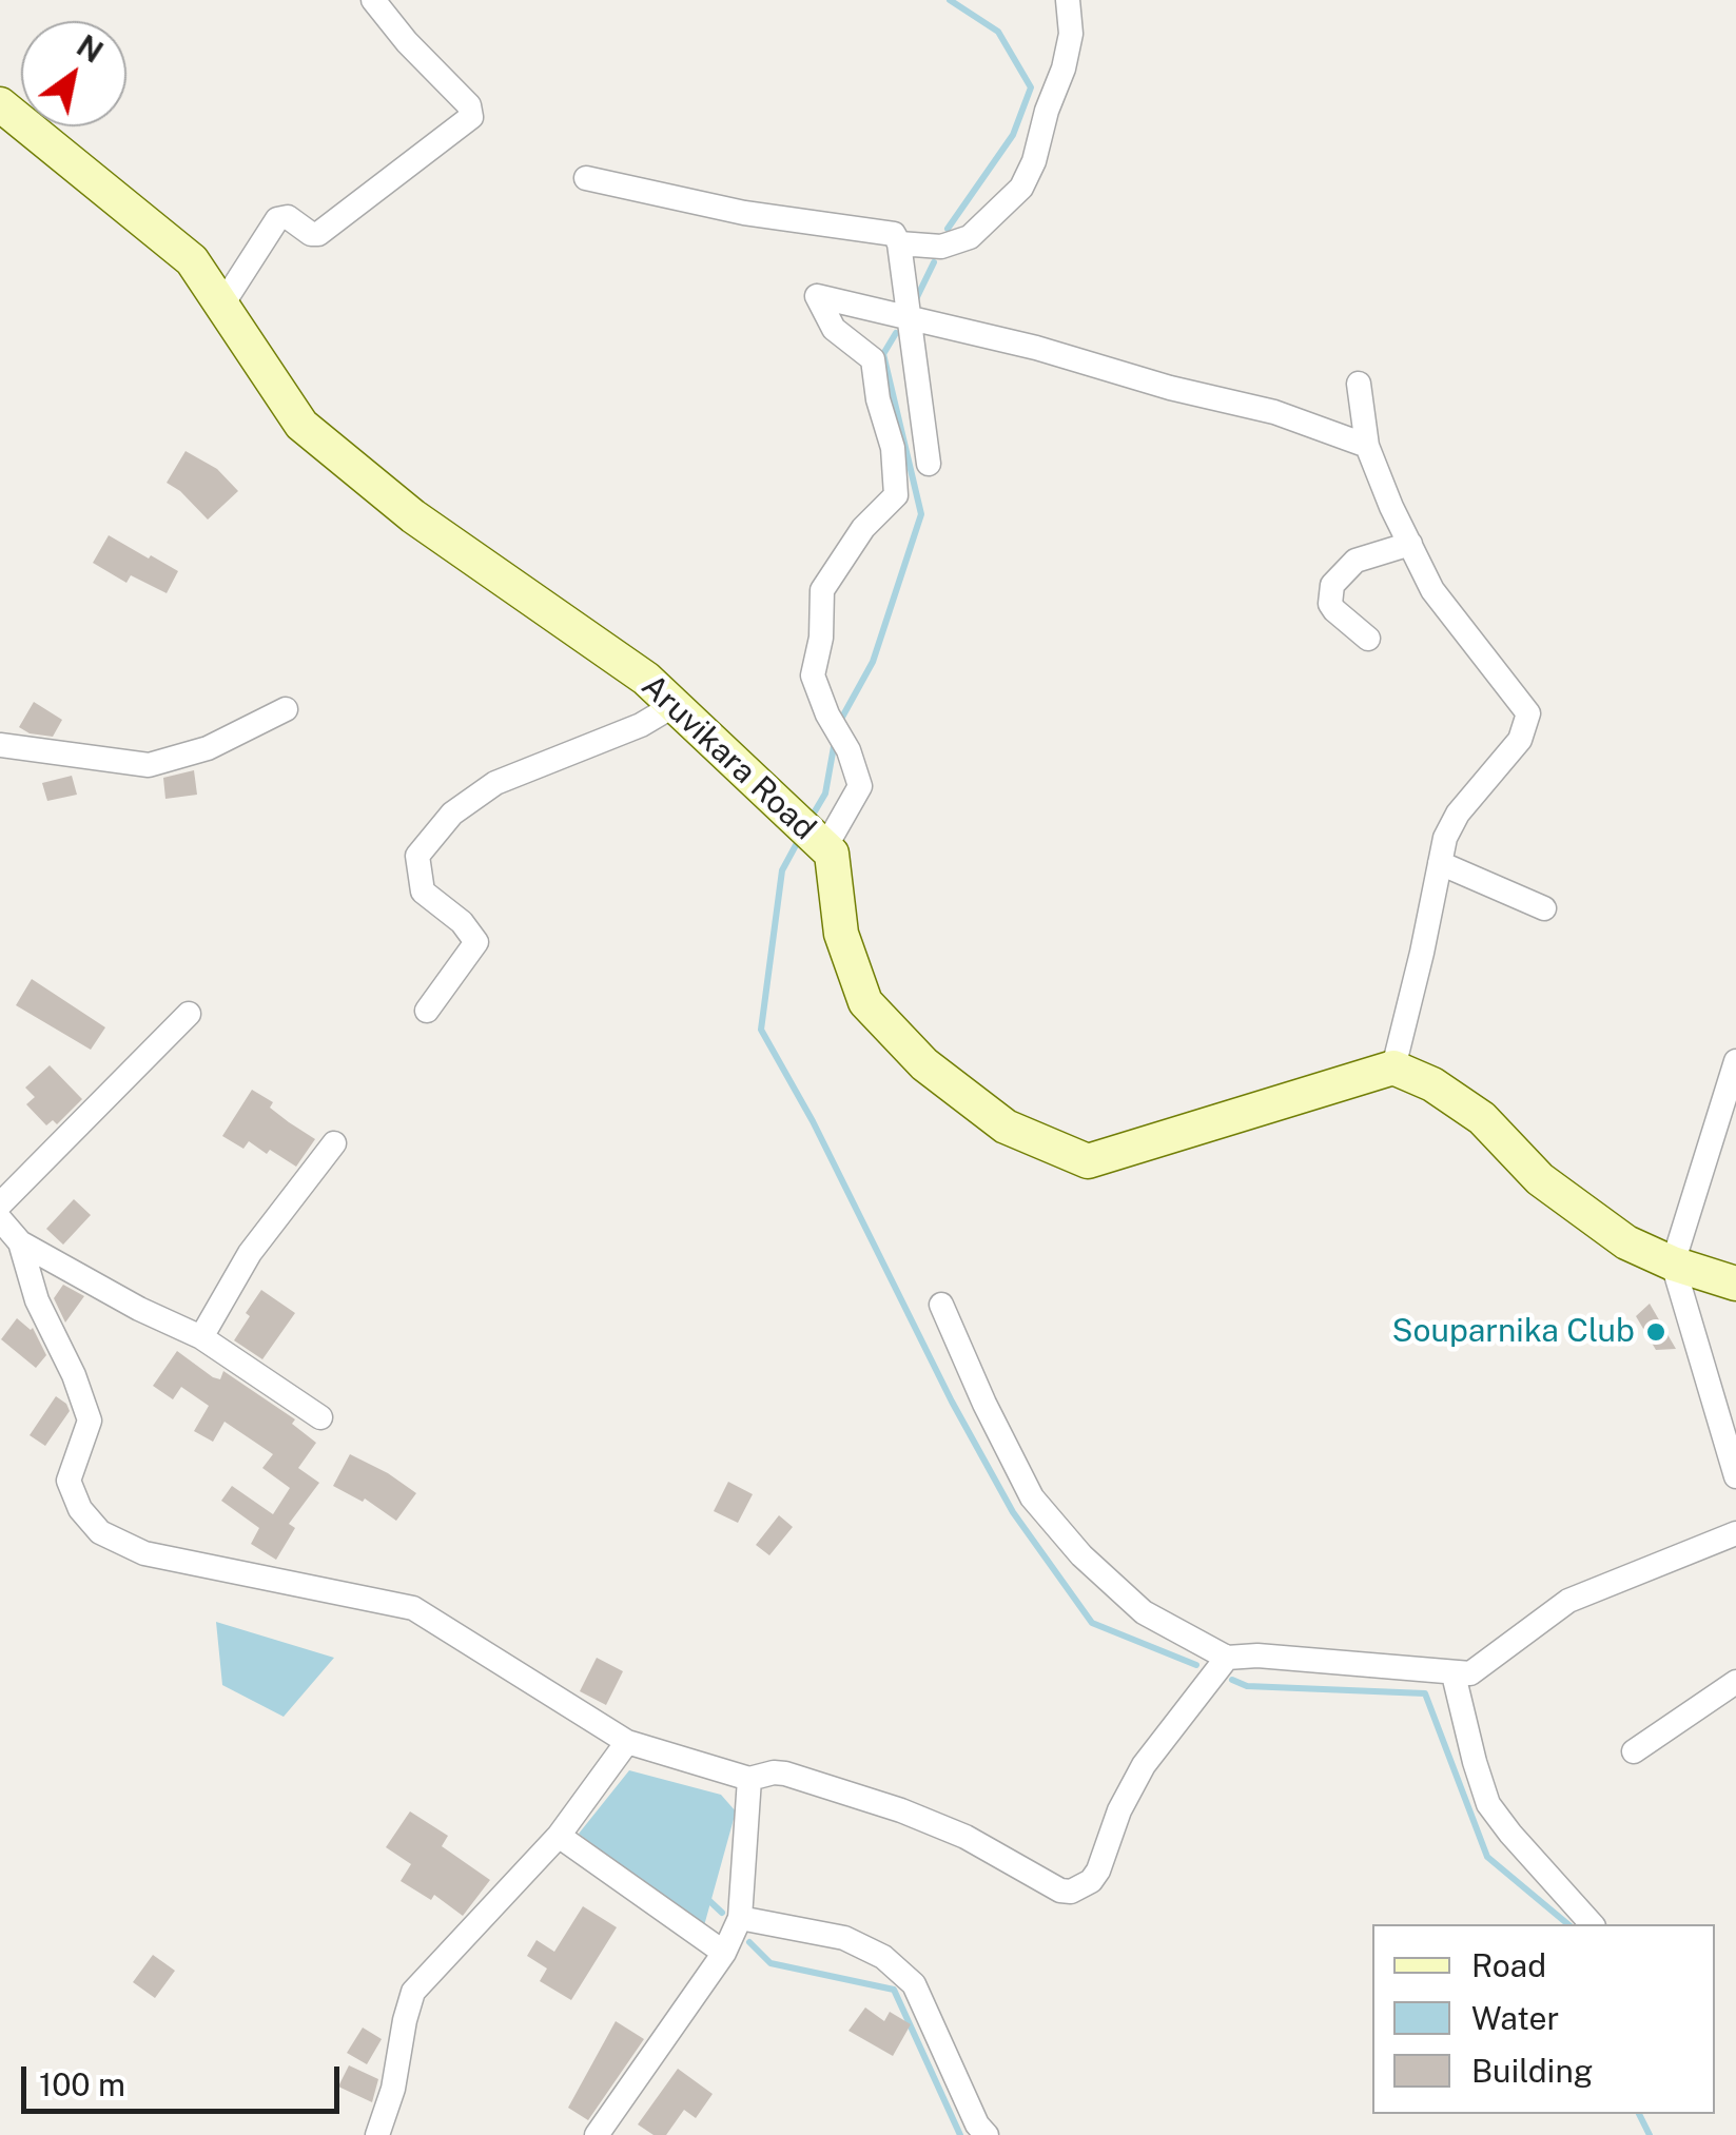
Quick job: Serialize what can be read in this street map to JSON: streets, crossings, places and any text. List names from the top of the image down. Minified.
{"streets":{"main road":["Aruvikara Road"]},"places":["Souparnika Club"],"legend":["Road","Water","Building"],"scale_bar":"100 m","north":"top right"}
